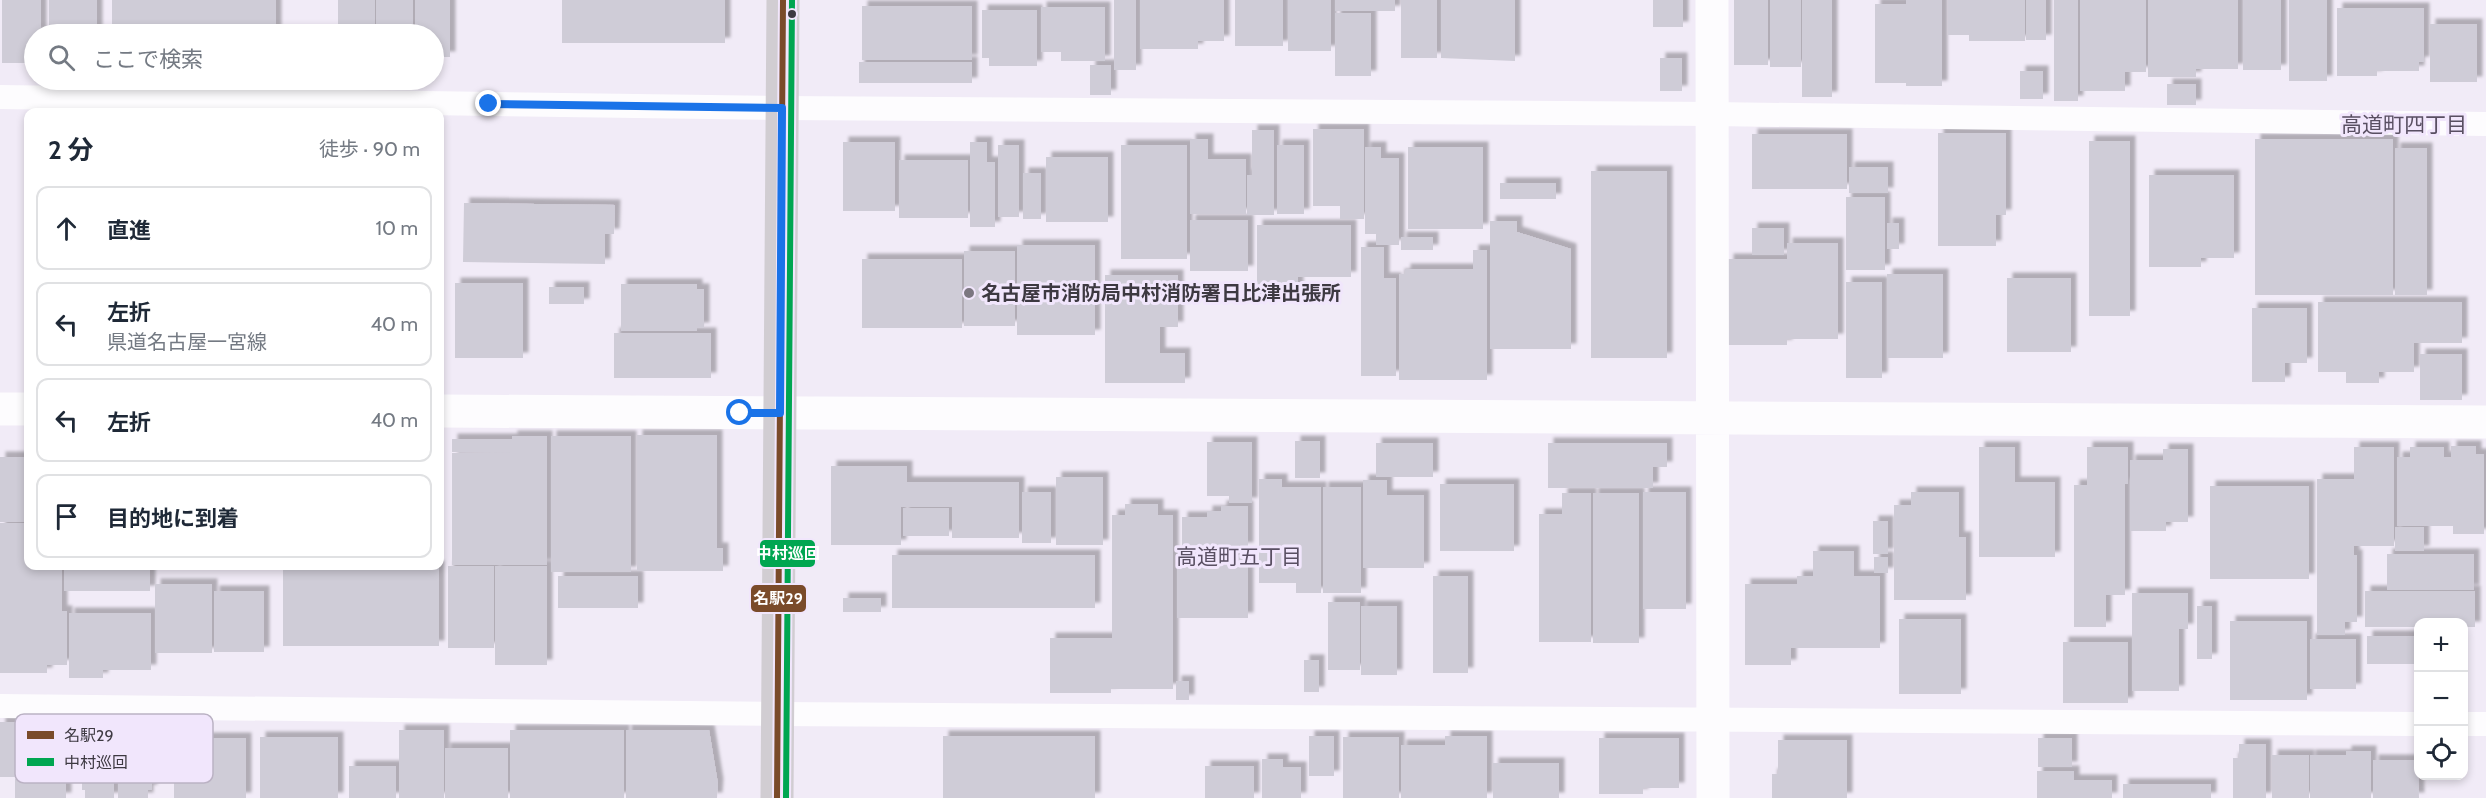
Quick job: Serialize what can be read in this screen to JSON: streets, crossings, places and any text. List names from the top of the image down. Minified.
{"districts":["高道町四丁目","高道町五丁目"],"places":["名古屋市消防局中村消防署日比津出張所"],"lines":["transit line 名駅29","transit line 中村巡回"],"legend":["名駅29","中村巡回"],"page":{"search":"ここで検索","heading":["2 分","徒歩 · 90 m"],"list":[["直進","10 m"],["左折","県道名古屋一宮線","40 m"],["左折","40 m"],"目的地に到着"],"map_buttons":["+","−"]}}
